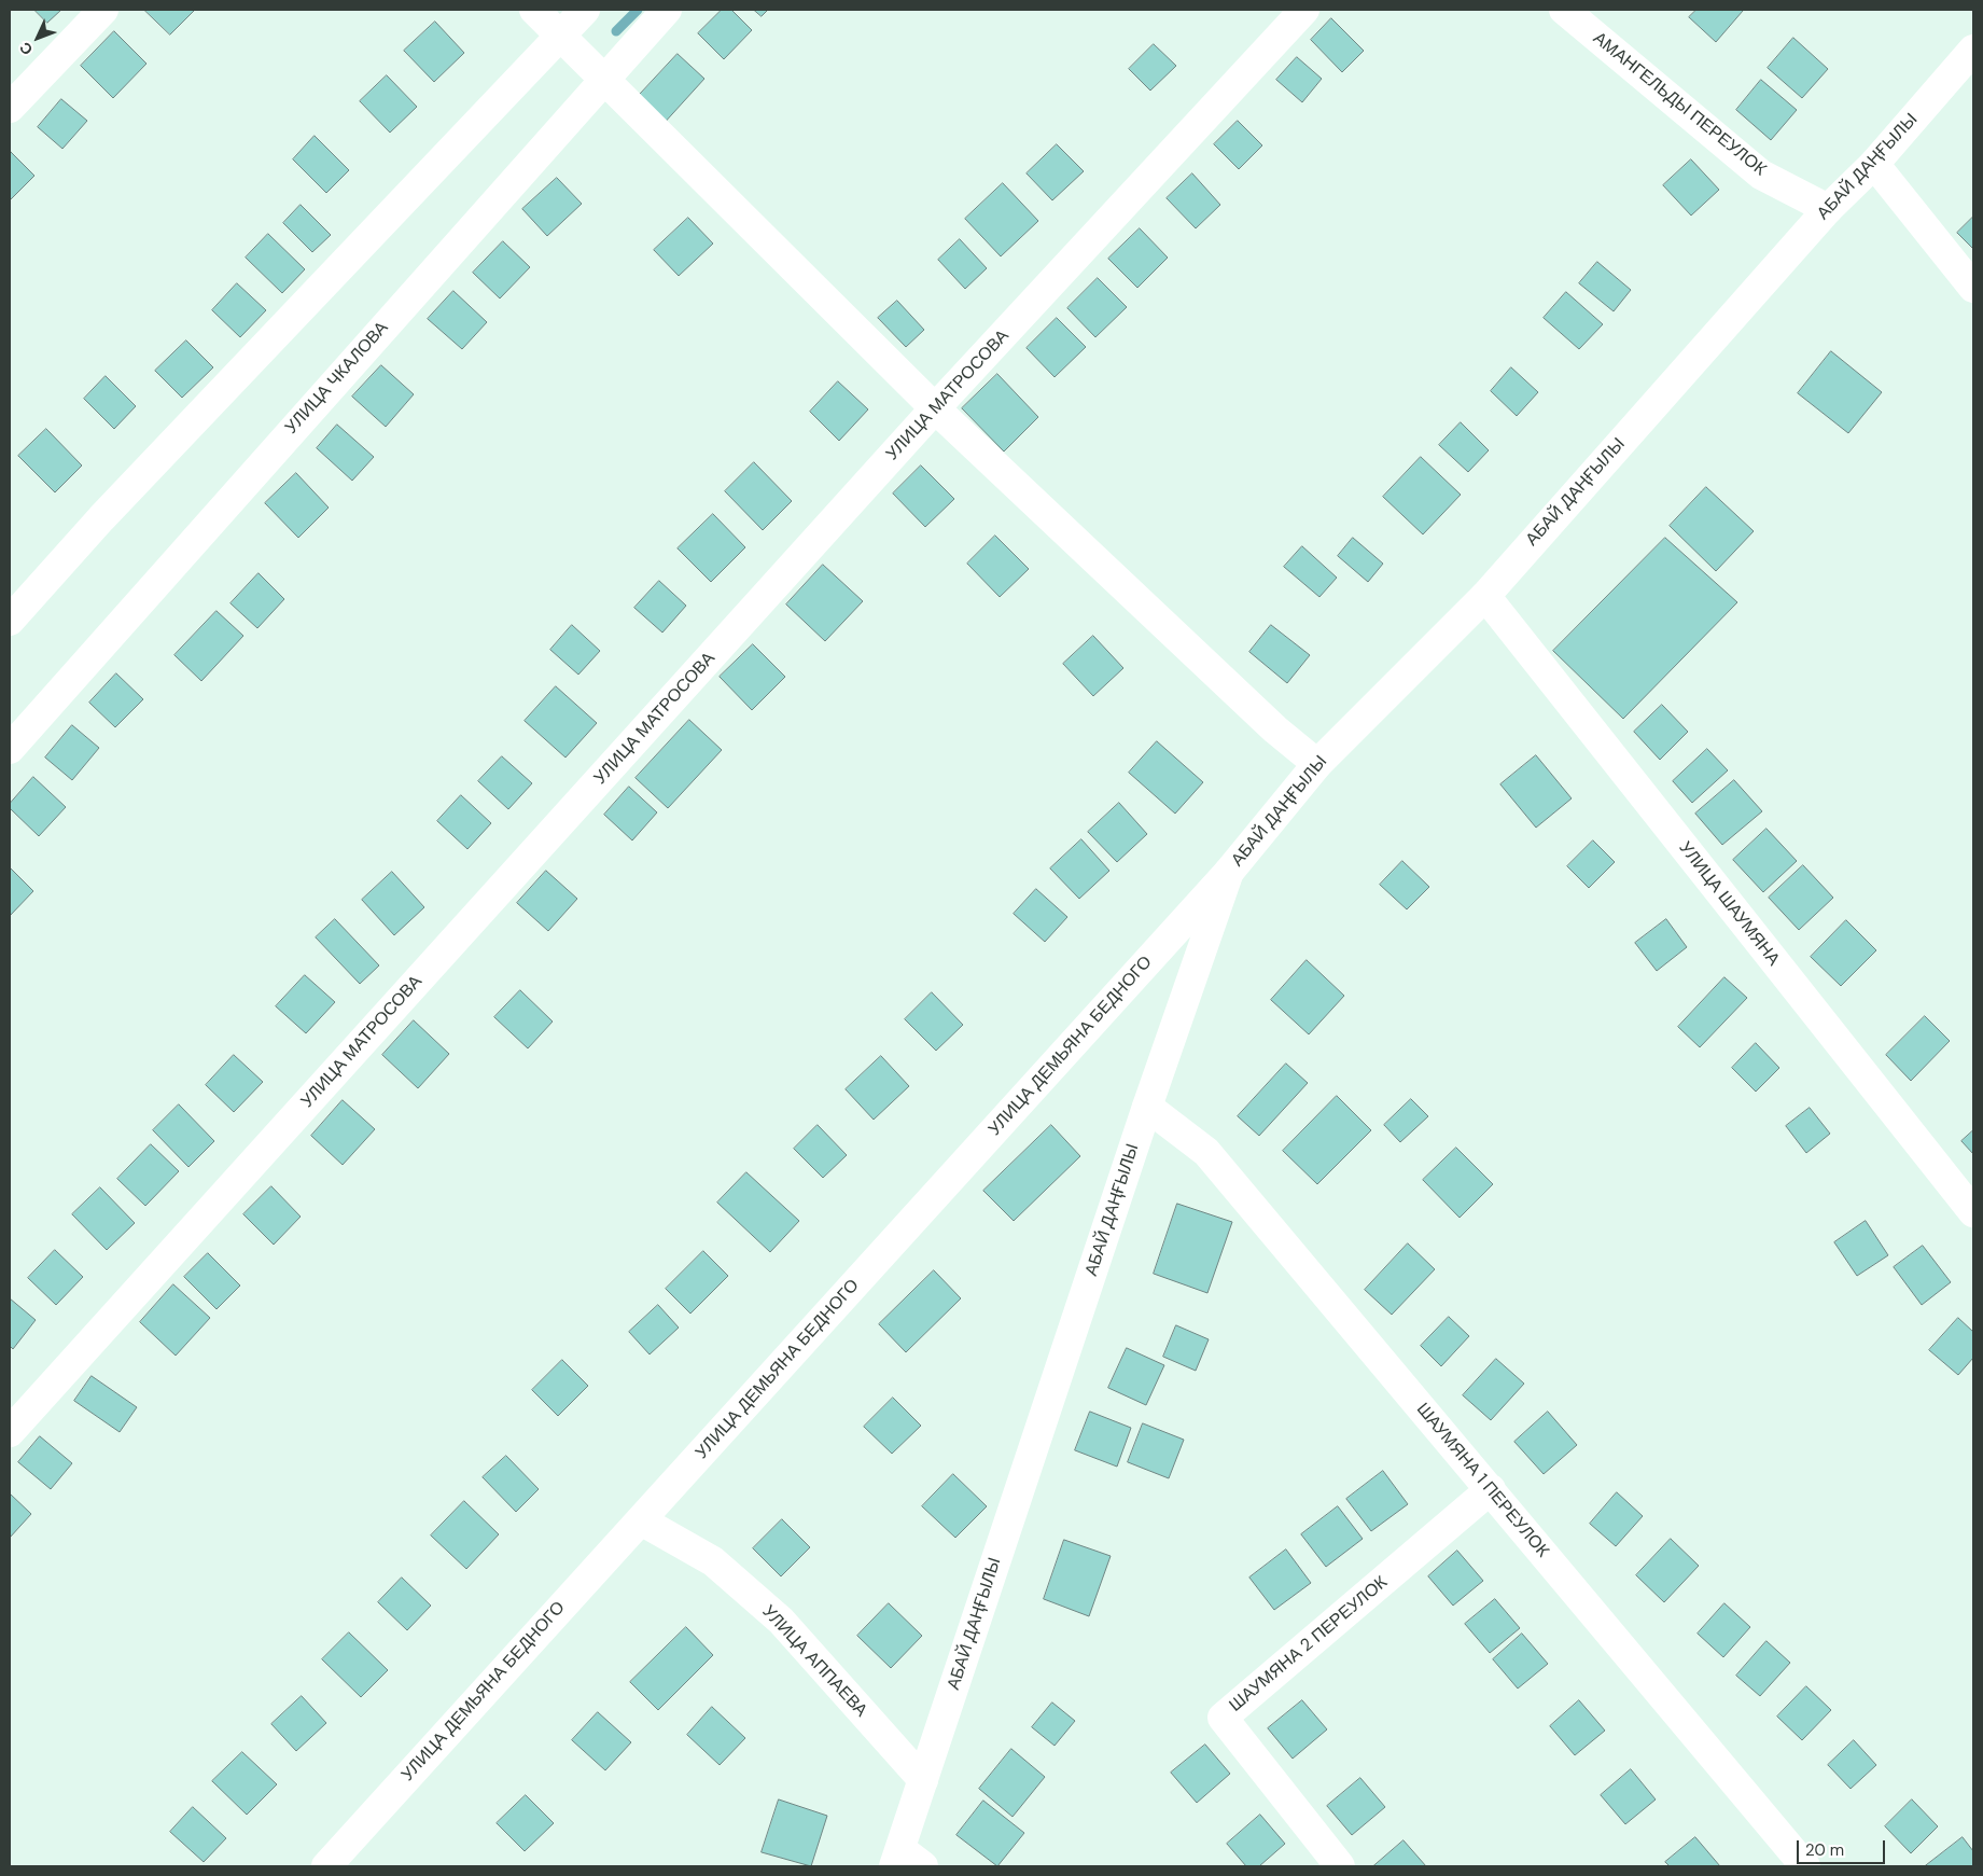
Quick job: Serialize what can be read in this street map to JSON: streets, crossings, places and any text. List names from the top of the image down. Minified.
{"streets":{"street":["АМАНГЕЛЬДЫ ПЕРЕУЛОК","АБАЙ ДАҢҒЫЛЫ","УЛИЦА ЧКАЛОВА","УЛИЦА МАТРОСОВА","УЛИЦА ШАУМЯНА","УЛИЦА ДЕМЬЯНА БЕДНОГО","ШАУМЯНА 1 ПЕРЕУЛОК","ШАУМЯНА 2 ПЕРЕУЛОК","УЛИЦА АППАЕВА"]},"crossings":[["АМАНГЕЛЬДЫ ПЕРЕУЛОК","АБАЙ ДАҢҒЫЛЫ"],["АБАЙ ДАҢҒЫЛЫ","УЛИЦА ШАУМЯНА"],["АБАЙ ДАҢҒЫЛЫ","УЛИЦА ДЕМЬЯНА БЕДНОГО"],["АБАЙ ДАҢҒЫЛЫ","ШАУМЯНА 1 ПЕРЕУЛОК"],["АБАЙ ДАҢҒЫЛЫ","УЛИЦА АППАЕВА"],["УЛИЦА ДЕМЬЯНА БЕДНОГО","УЛИЦА АППАЕВА"],["ШАУМЯНА 1 ПЕРЕУЛОК","ШАУМЯНА 2 ПЕРЕУЛОК"]],"scale_bar":"20 m","north":"bottom left"}
